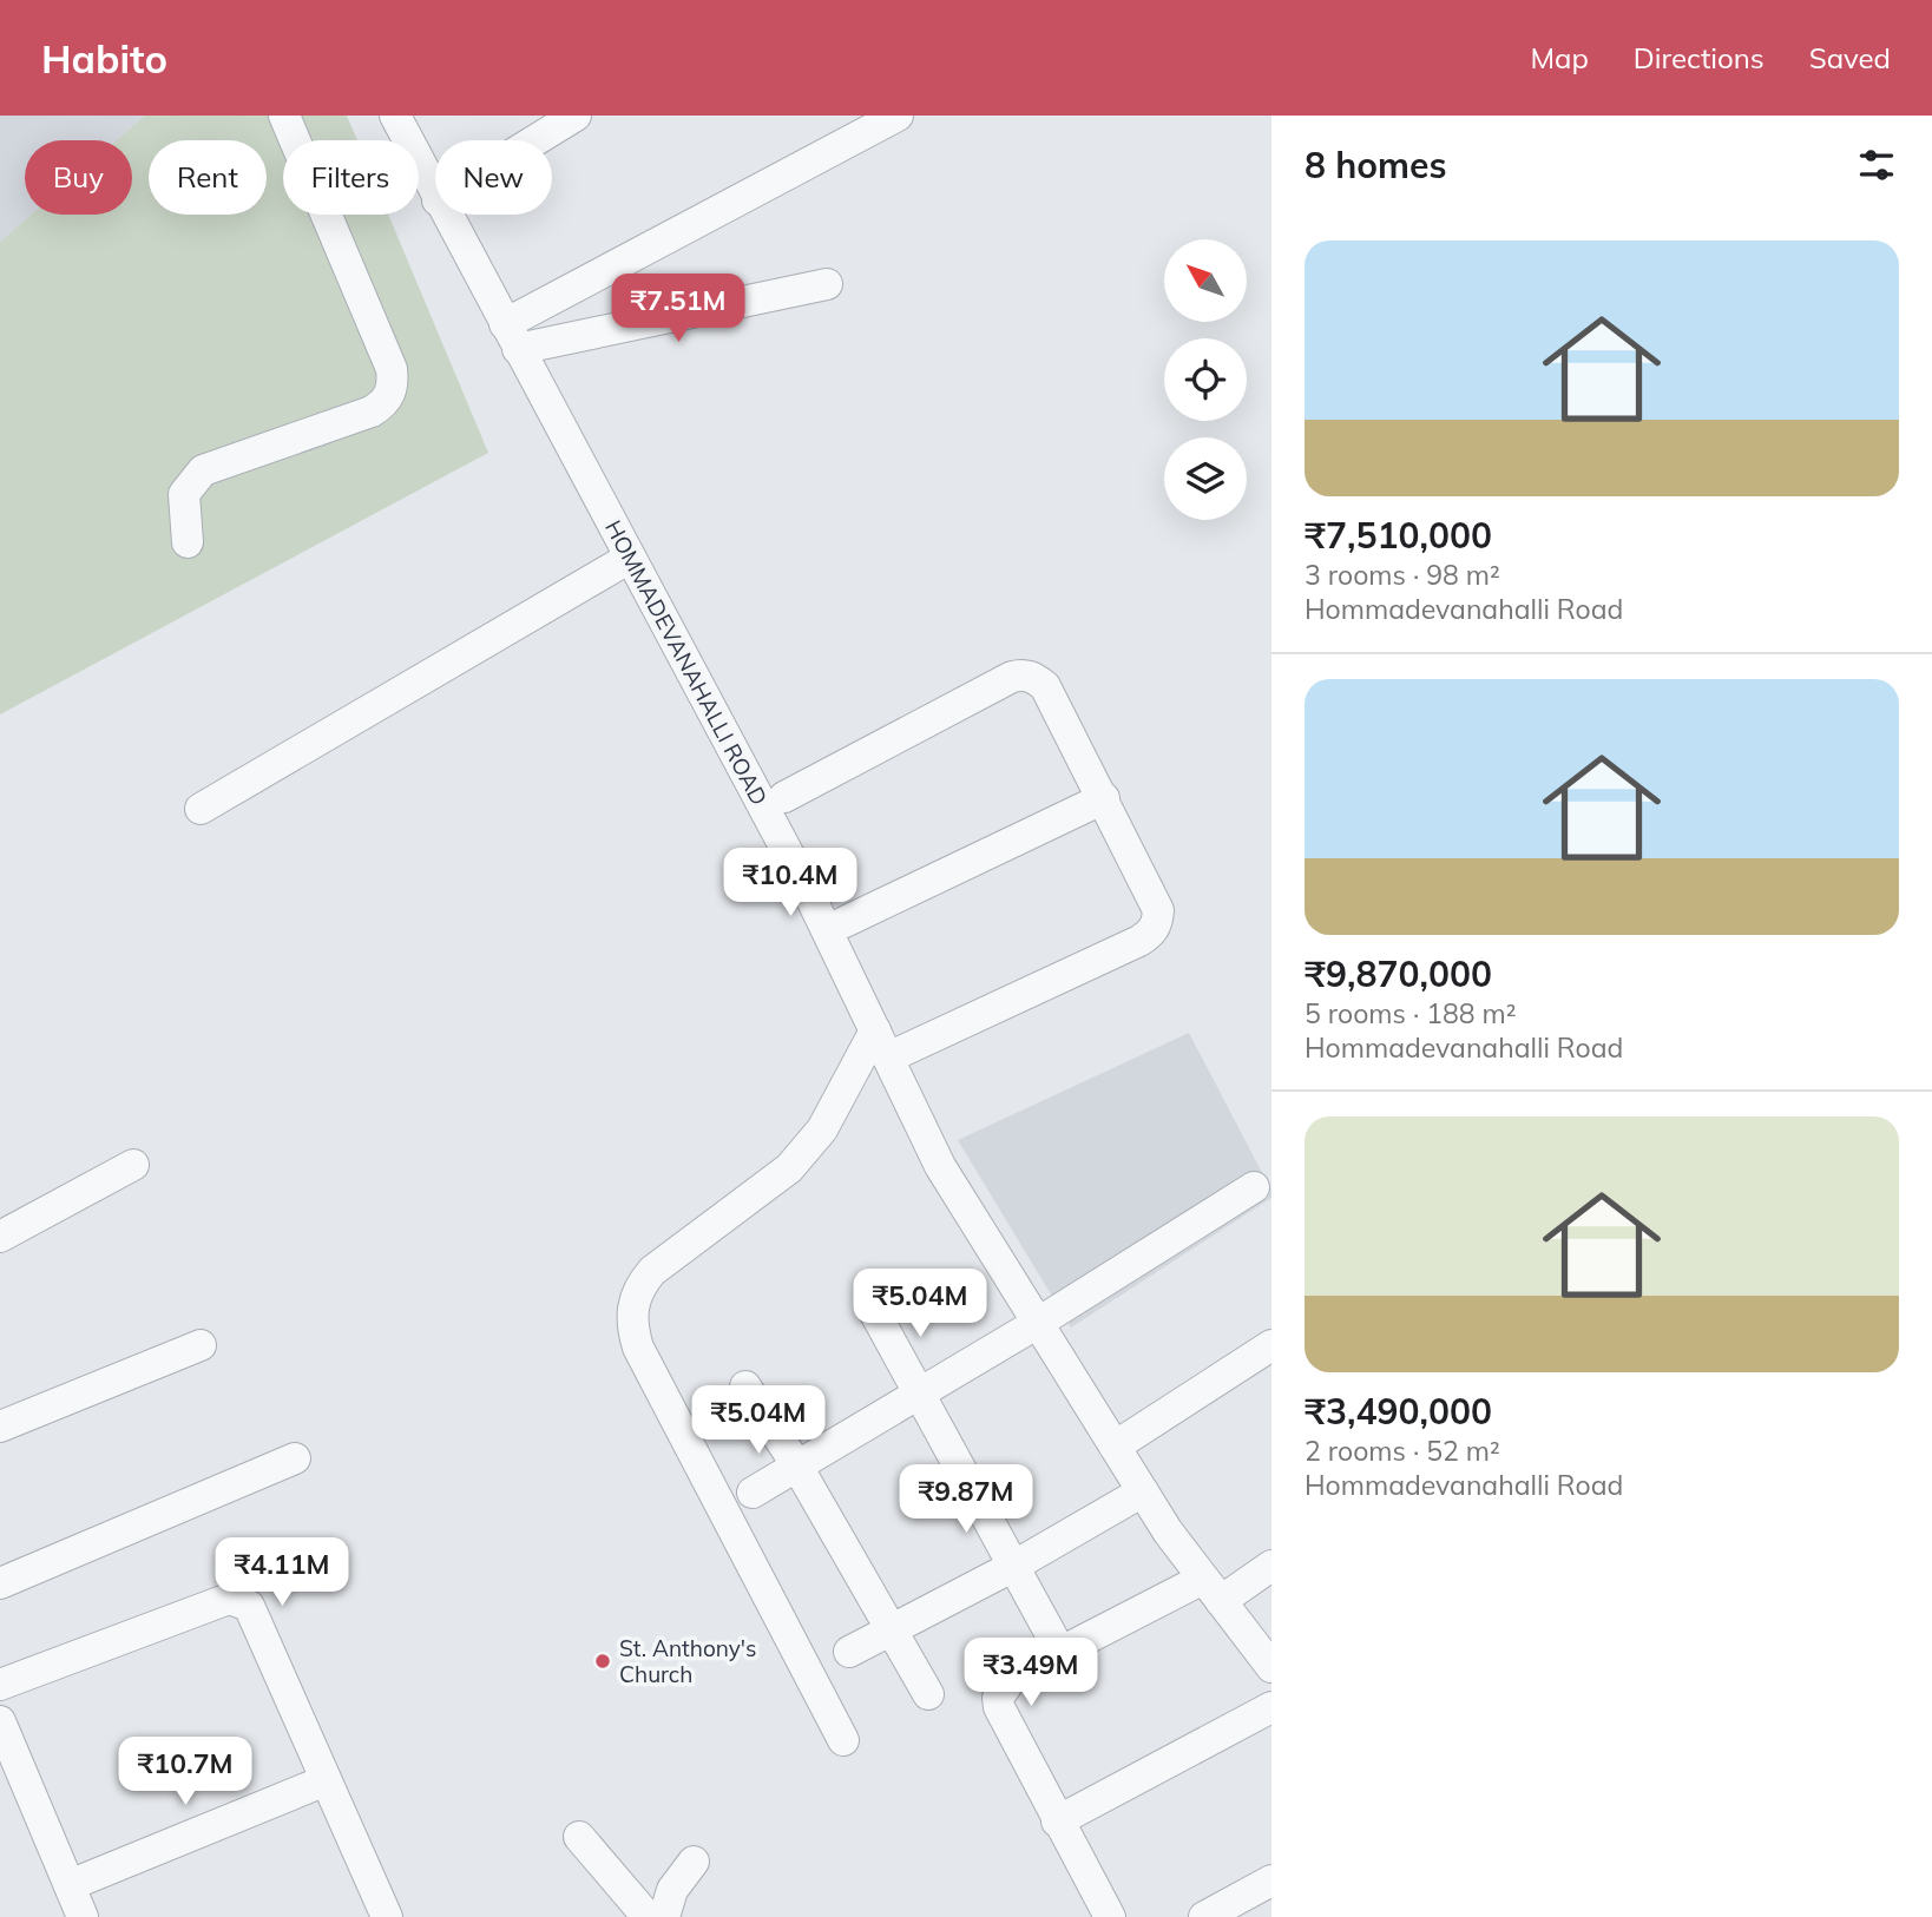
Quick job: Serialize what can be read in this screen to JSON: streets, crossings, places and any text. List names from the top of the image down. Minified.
{"streets":{"street":["HOMMADEVANAHALLI ROAD"]},"places":["St. Anthony's Church"],"north":"top left","page":{"header":"Habito","nav":["Map","Directions","Saved"],"heading":"8 homes","chip":["Buy","Rent","Filters","New"],"list":[{"name":"₹7,510,000","note":"3 rooms · 98 m² · Hommadevanahalli Road"},{"name":"₹9,870,000","note":"5 rooms · 188 m² · Hommadevanahalli Road"},{"name":"₹3,490,000","note":"2 rooms · 52 m² · Hommadevanahalli Road"}],"price":["₹7.51M","₹10.4M","₹5.04M","₹5.04M","₹9.87M","₹4.11M","₹3.49M","₹10.7M"]}}
